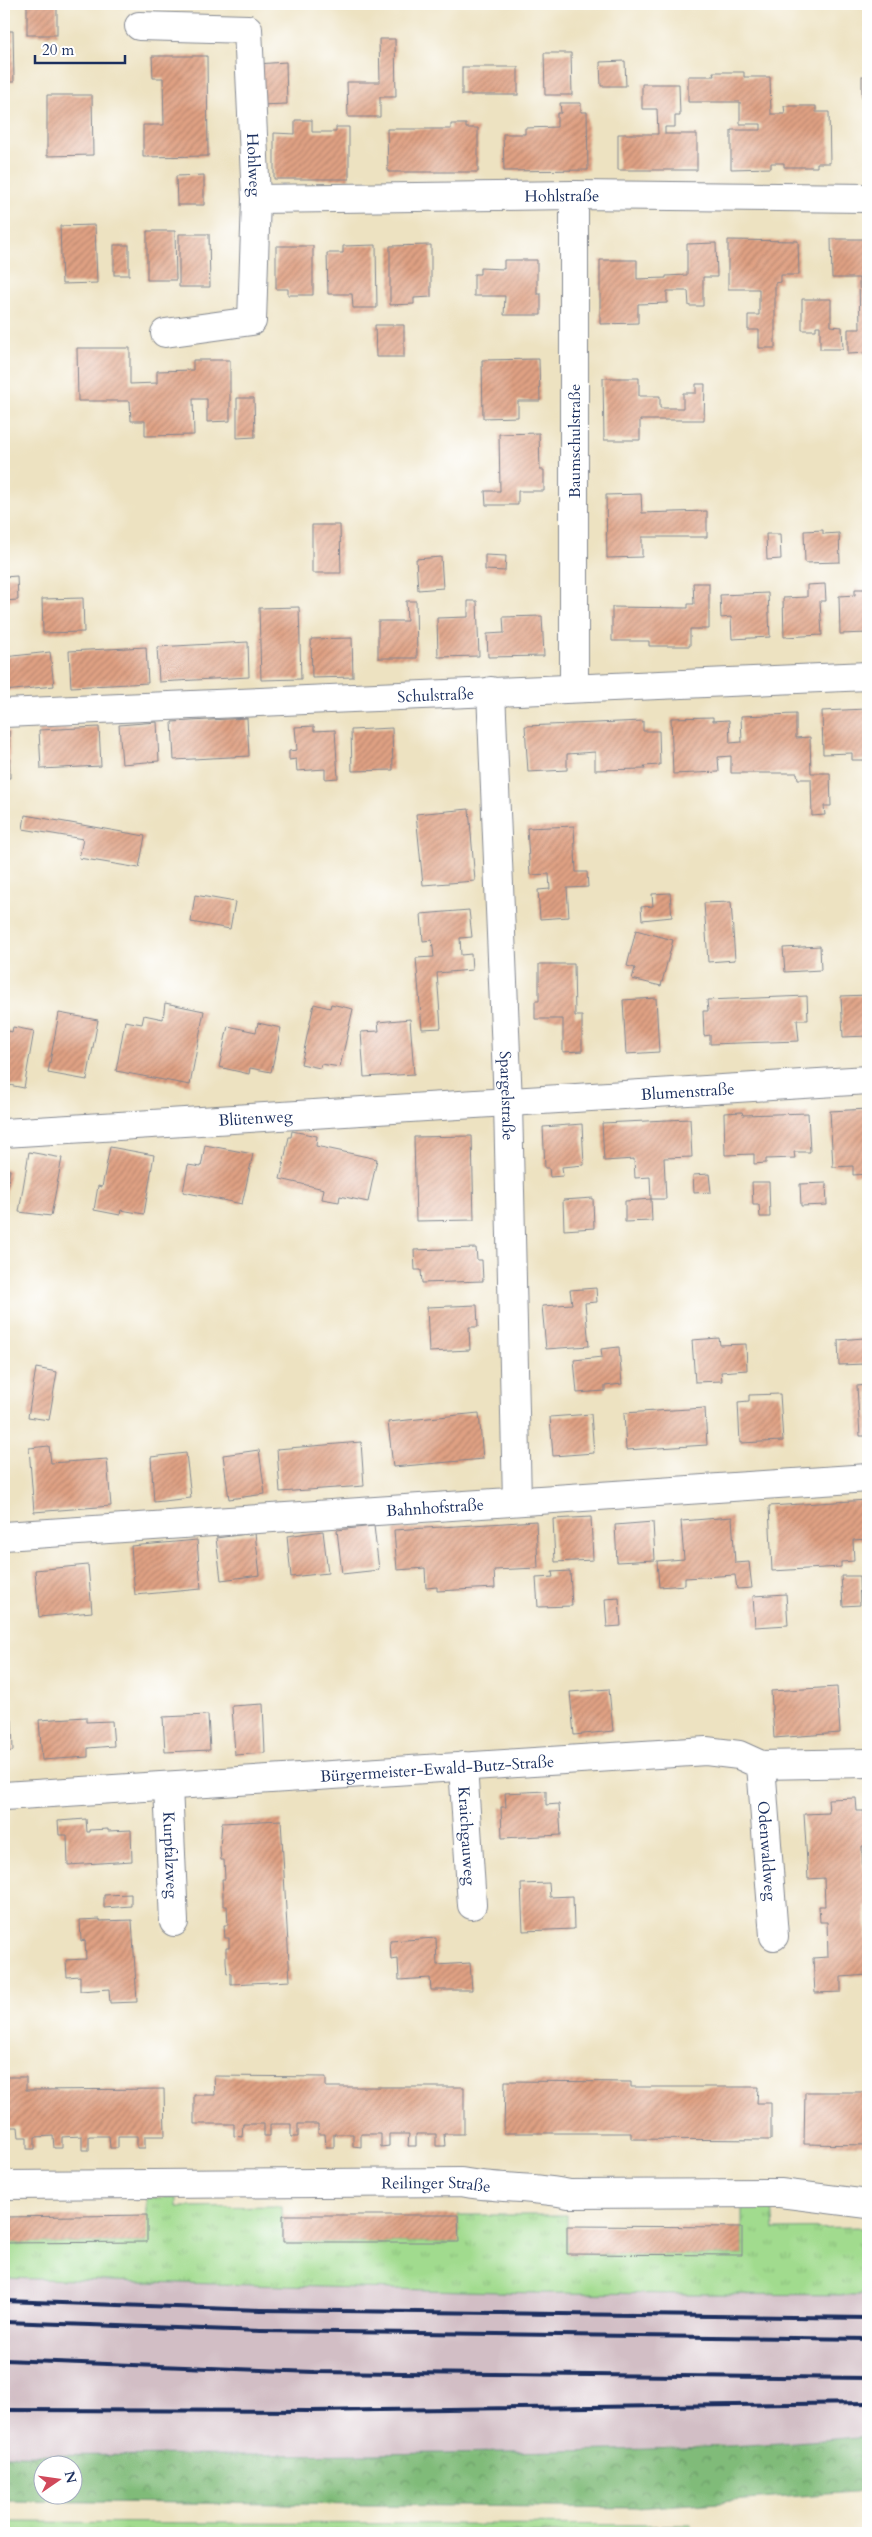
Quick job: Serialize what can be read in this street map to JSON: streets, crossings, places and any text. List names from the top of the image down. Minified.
{"streets":{"street":["Hohlweg","Hohlstraße","Baumschulstraße","Schulstraße","Blumenstraße","Spargelstraße","Blütenweg","Bahnhofstraße","Bürgermeister-Ewald-Butz-Straße","Kraichgauweg","Odenwaldweg","Kurpfalzweg","Reilinger Straße"]},"crossings":[["Hohlweg","Hohlstraße"],["Hohlstraße","Baumschulstraße"],["Baumschulstraße","Schulstraße"],["Schulstraße","Spargelstraße"],["Blumenstraße","Spargelstraße"],["Blumenstraße","Blütenweg"],["Spargelstraße","Blütenweg"],["Spargelstraße","Bahnhofstraße"],["Bürgermeister-Ewald-Butz-Straße","Kraichgauweg"],["Bürgermeister-Ewald-Butz-Straße","Odenwaldweg"],["Bürgermeister-Ewald-Butz-Straße","Kurpfalzweg"]],"scale_bar":"20 m","north":"right"}
